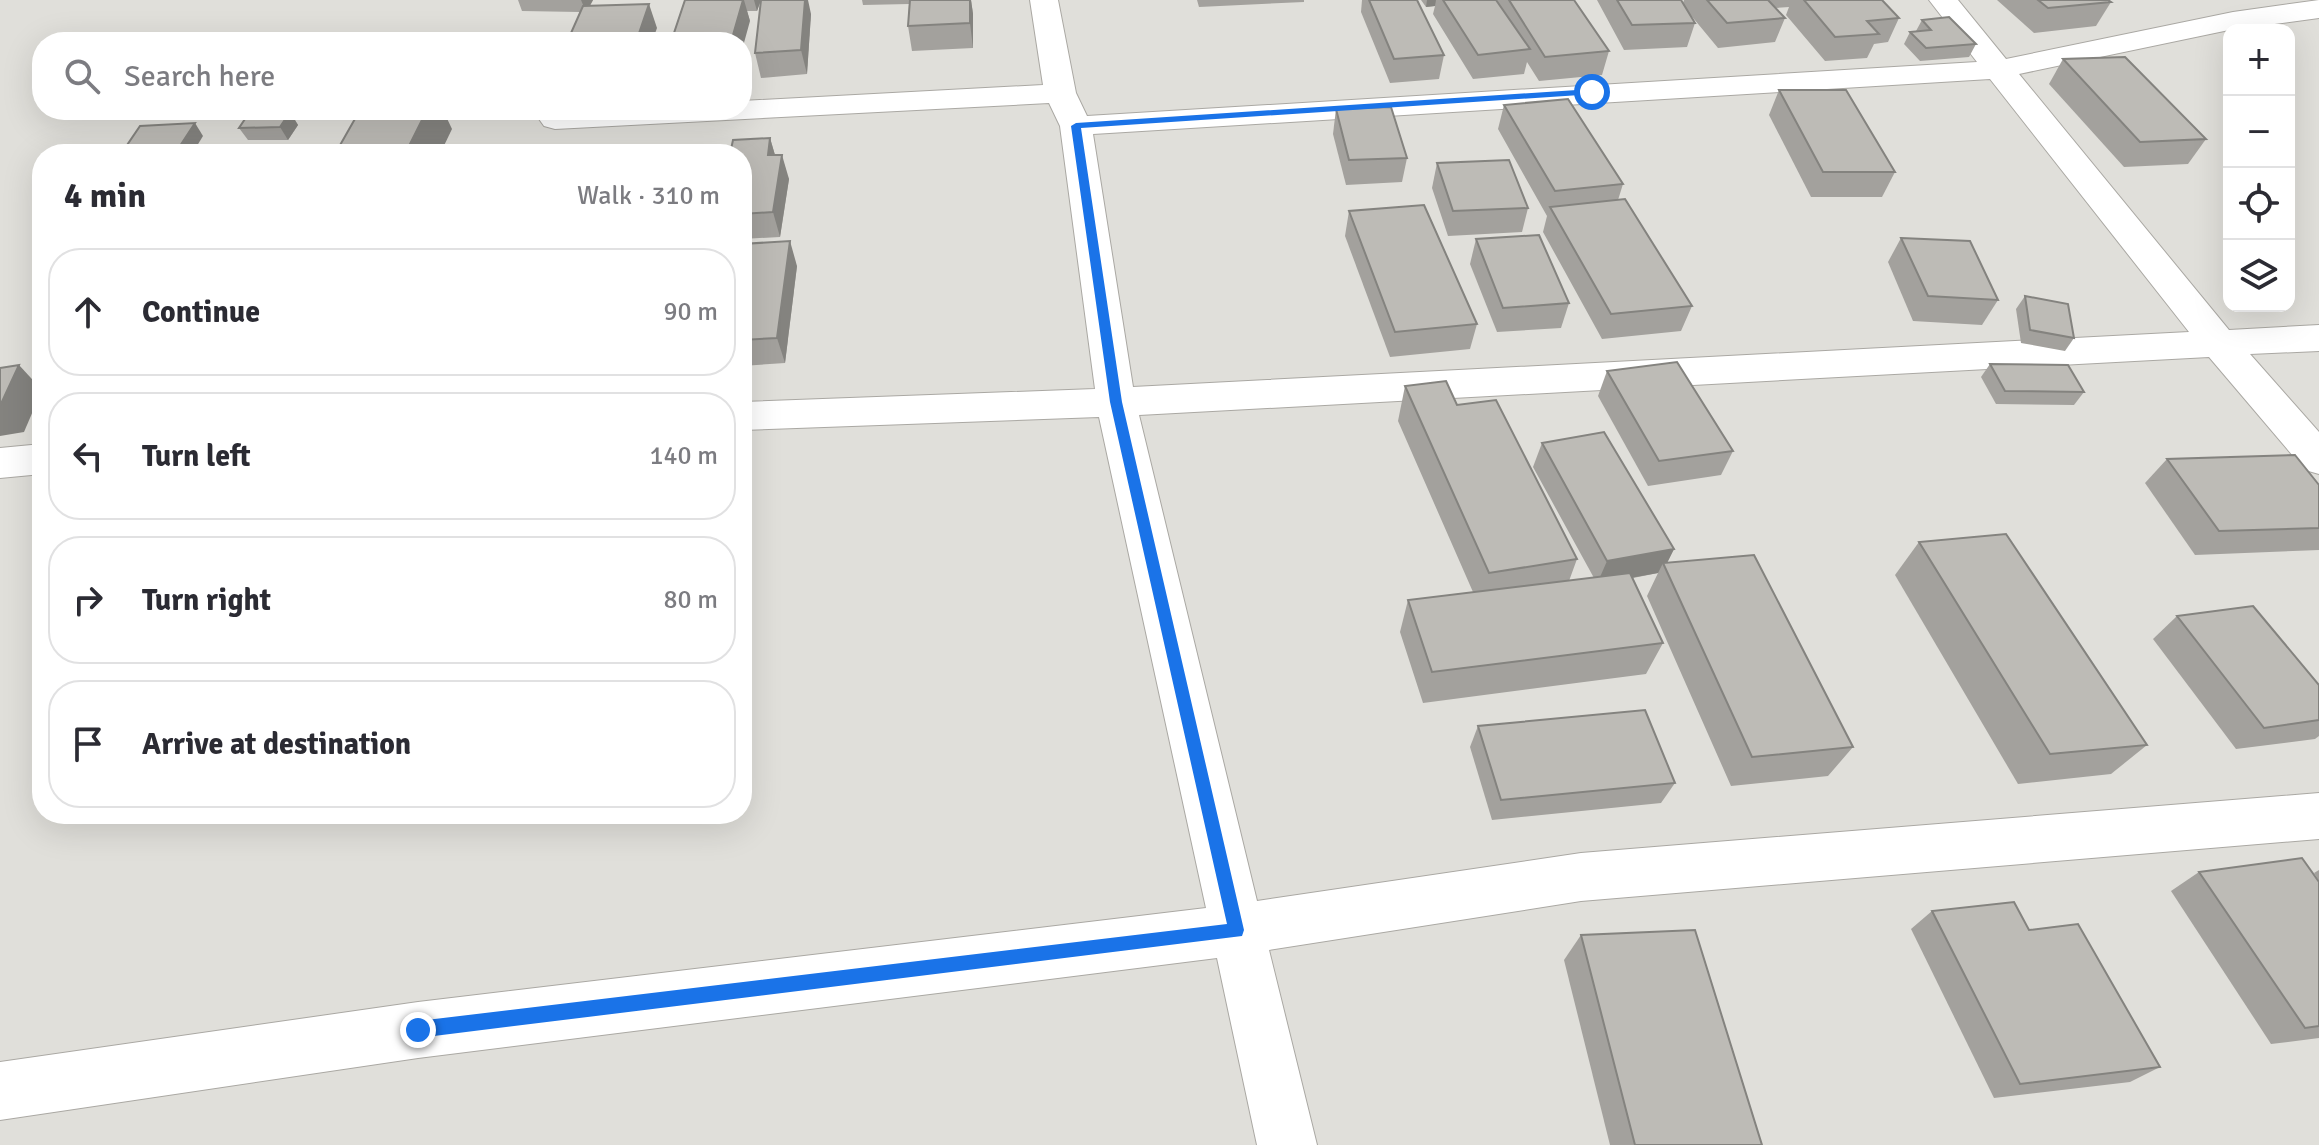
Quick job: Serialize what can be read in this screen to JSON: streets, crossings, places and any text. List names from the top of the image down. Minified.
{"page":{"map_buttons":["+","−"],"search":"Search here","heading":["4 min","Walk · 310 m"],"list":[["Continue","90 m"],["Turn left","140 m"],["Turn right","80 m"],"Arrive at destination"]}}
